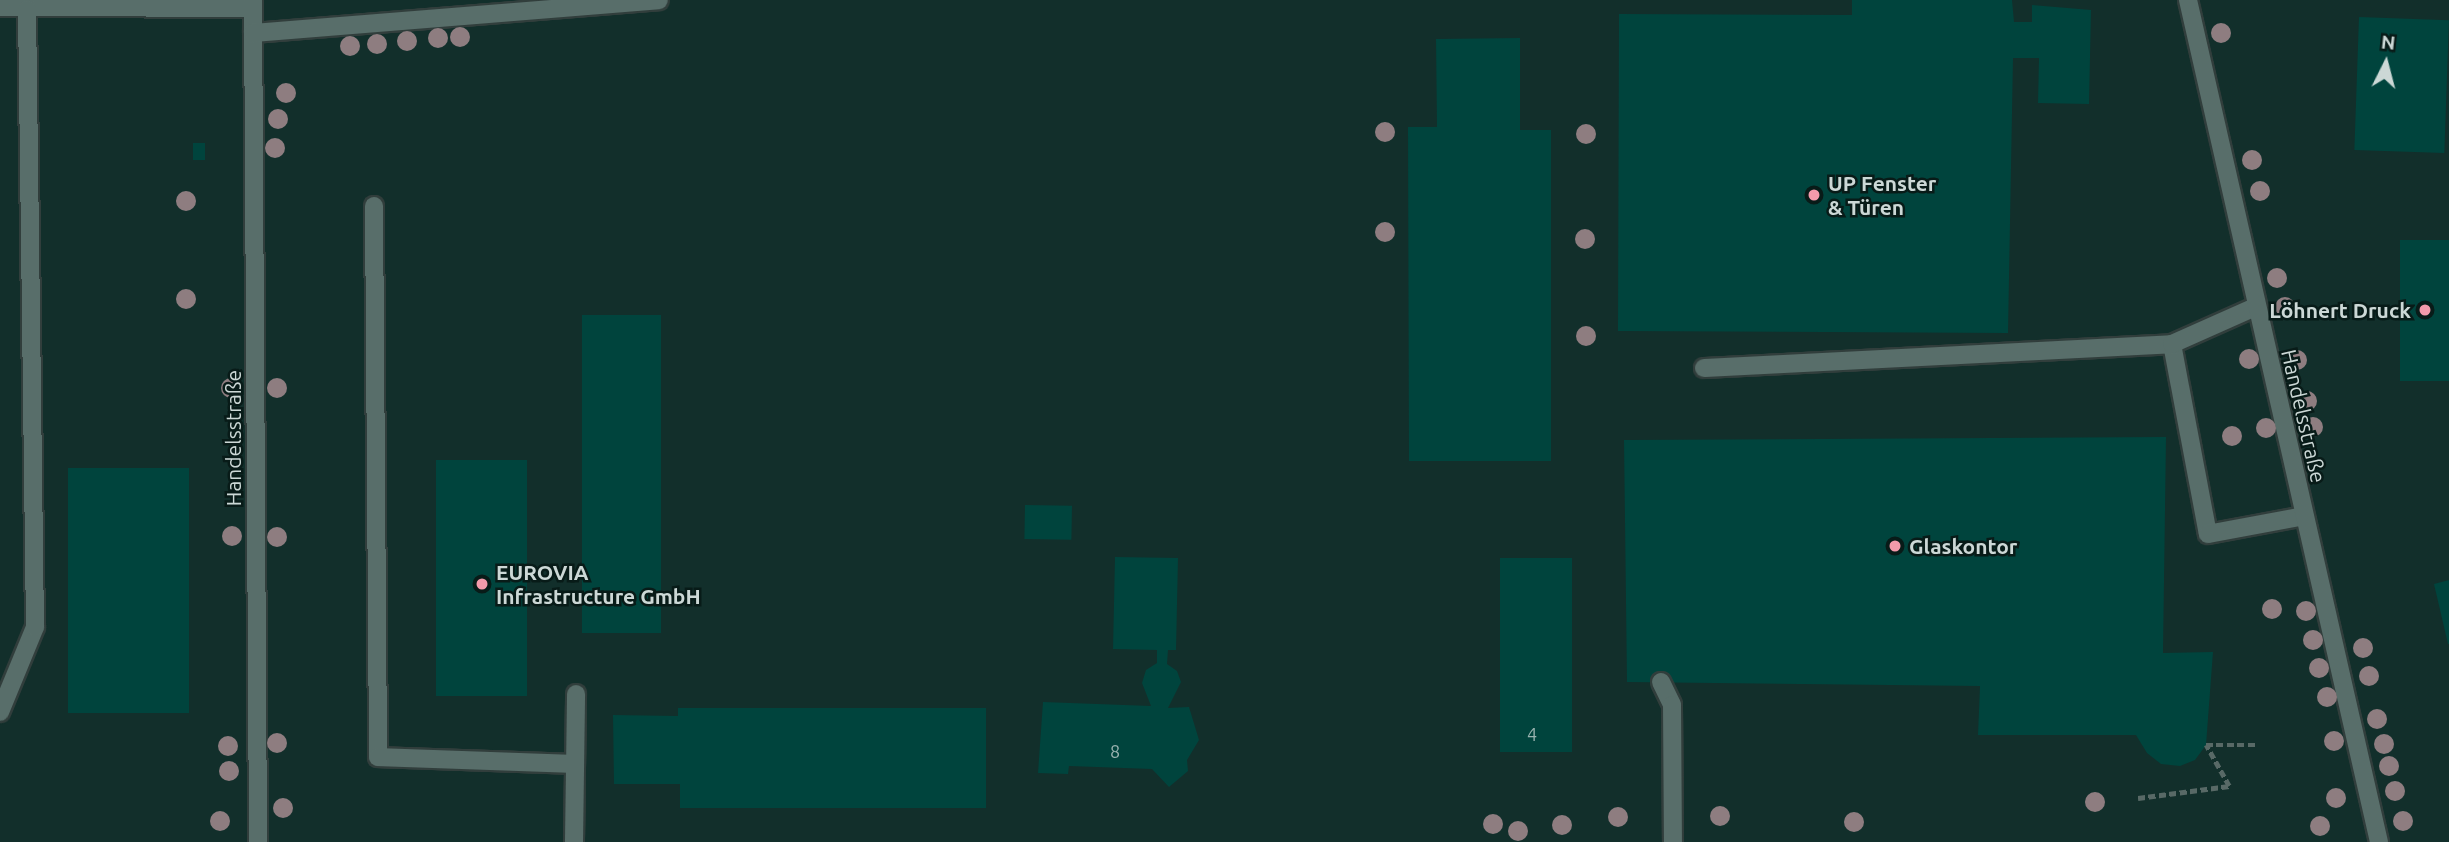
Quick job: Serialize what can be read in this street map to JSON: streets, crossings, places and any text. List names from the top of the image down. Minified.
{"streets":{"street":["Handelsstraße"]},"places":["UP Fenster & Türen","Löhnert Druck","Glaskontor","EUROVIA Infrastructure GmbH"],"house_numbers":["4","8"],"north":"top"}
